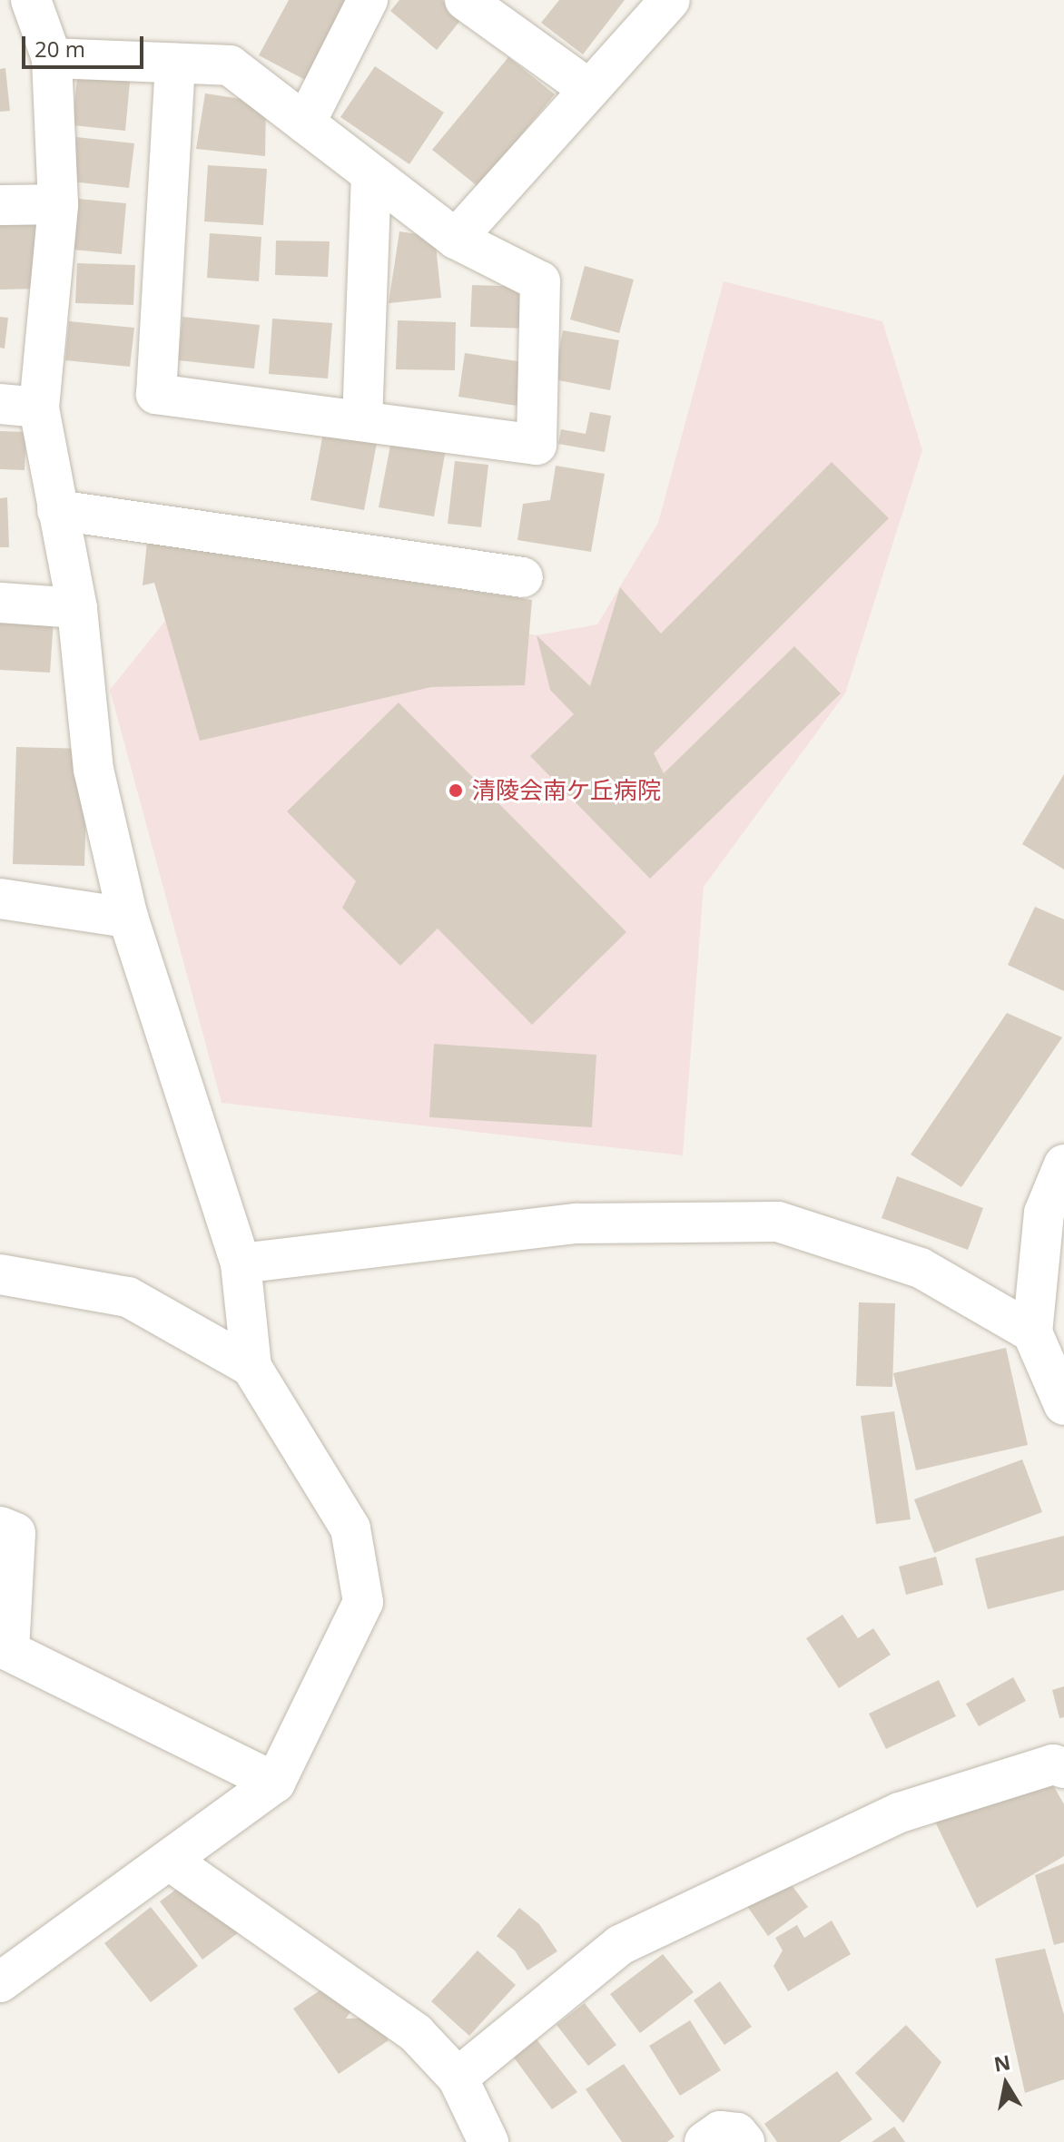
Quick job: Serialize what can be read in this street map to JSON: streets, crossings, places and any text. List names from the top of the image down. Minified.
{"places":["清陵会南ケ丘病院"],"scale_bar":"20 m","north":"top"}
